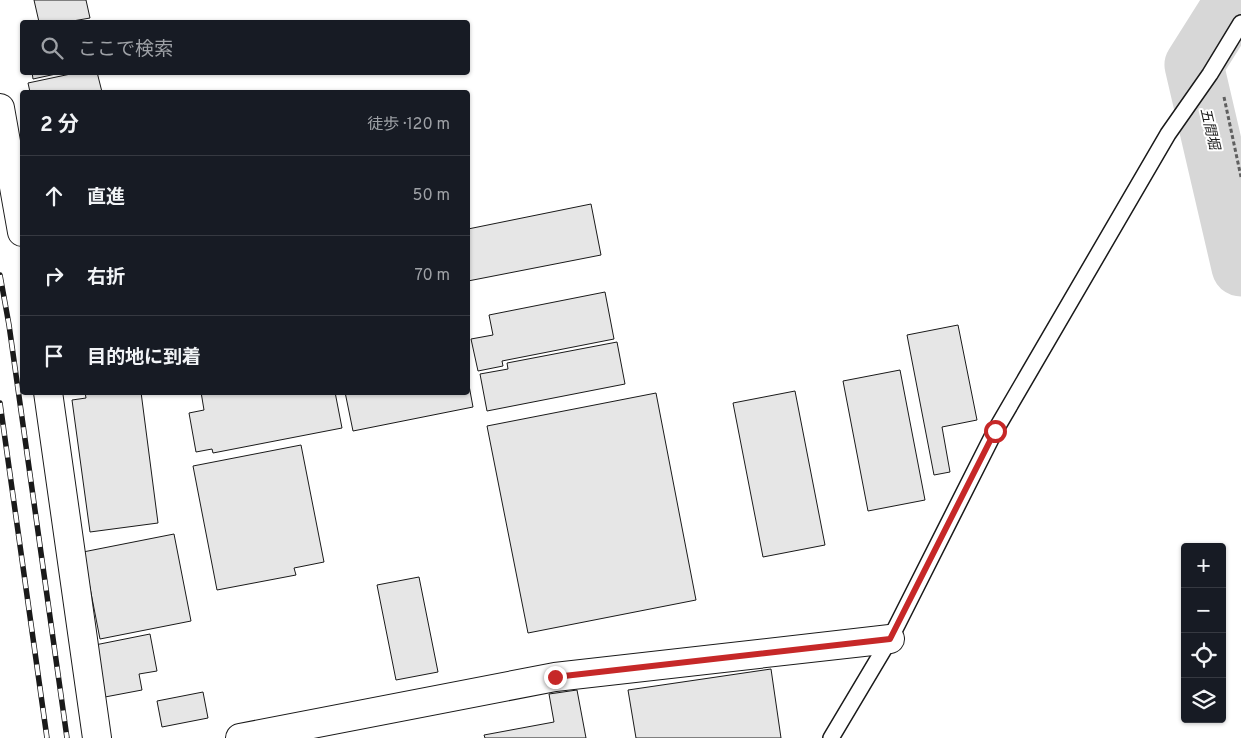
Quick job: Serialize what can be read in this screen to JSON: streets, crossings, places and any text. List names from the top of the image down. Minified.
{"water":["五間堀"],"page":{"search":"ここで検索","heading":["2 分","徒歩 · 120 m"],"list":[["直進","50 m"],["右折","70 m"],"目的地に到着"],"map_buttons":["+","−"]}}
